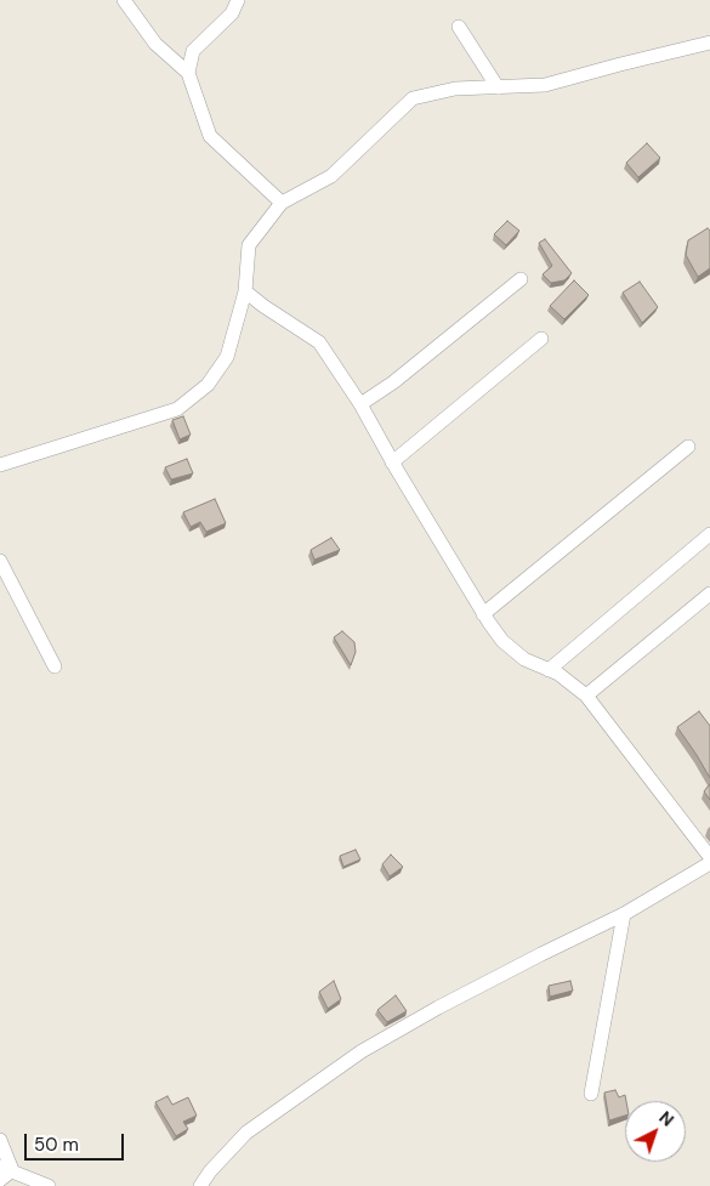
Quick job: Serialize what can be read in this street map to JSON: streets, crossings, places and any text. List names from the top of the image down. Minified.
{"scale_bar":"50 m","north":"top right"}
